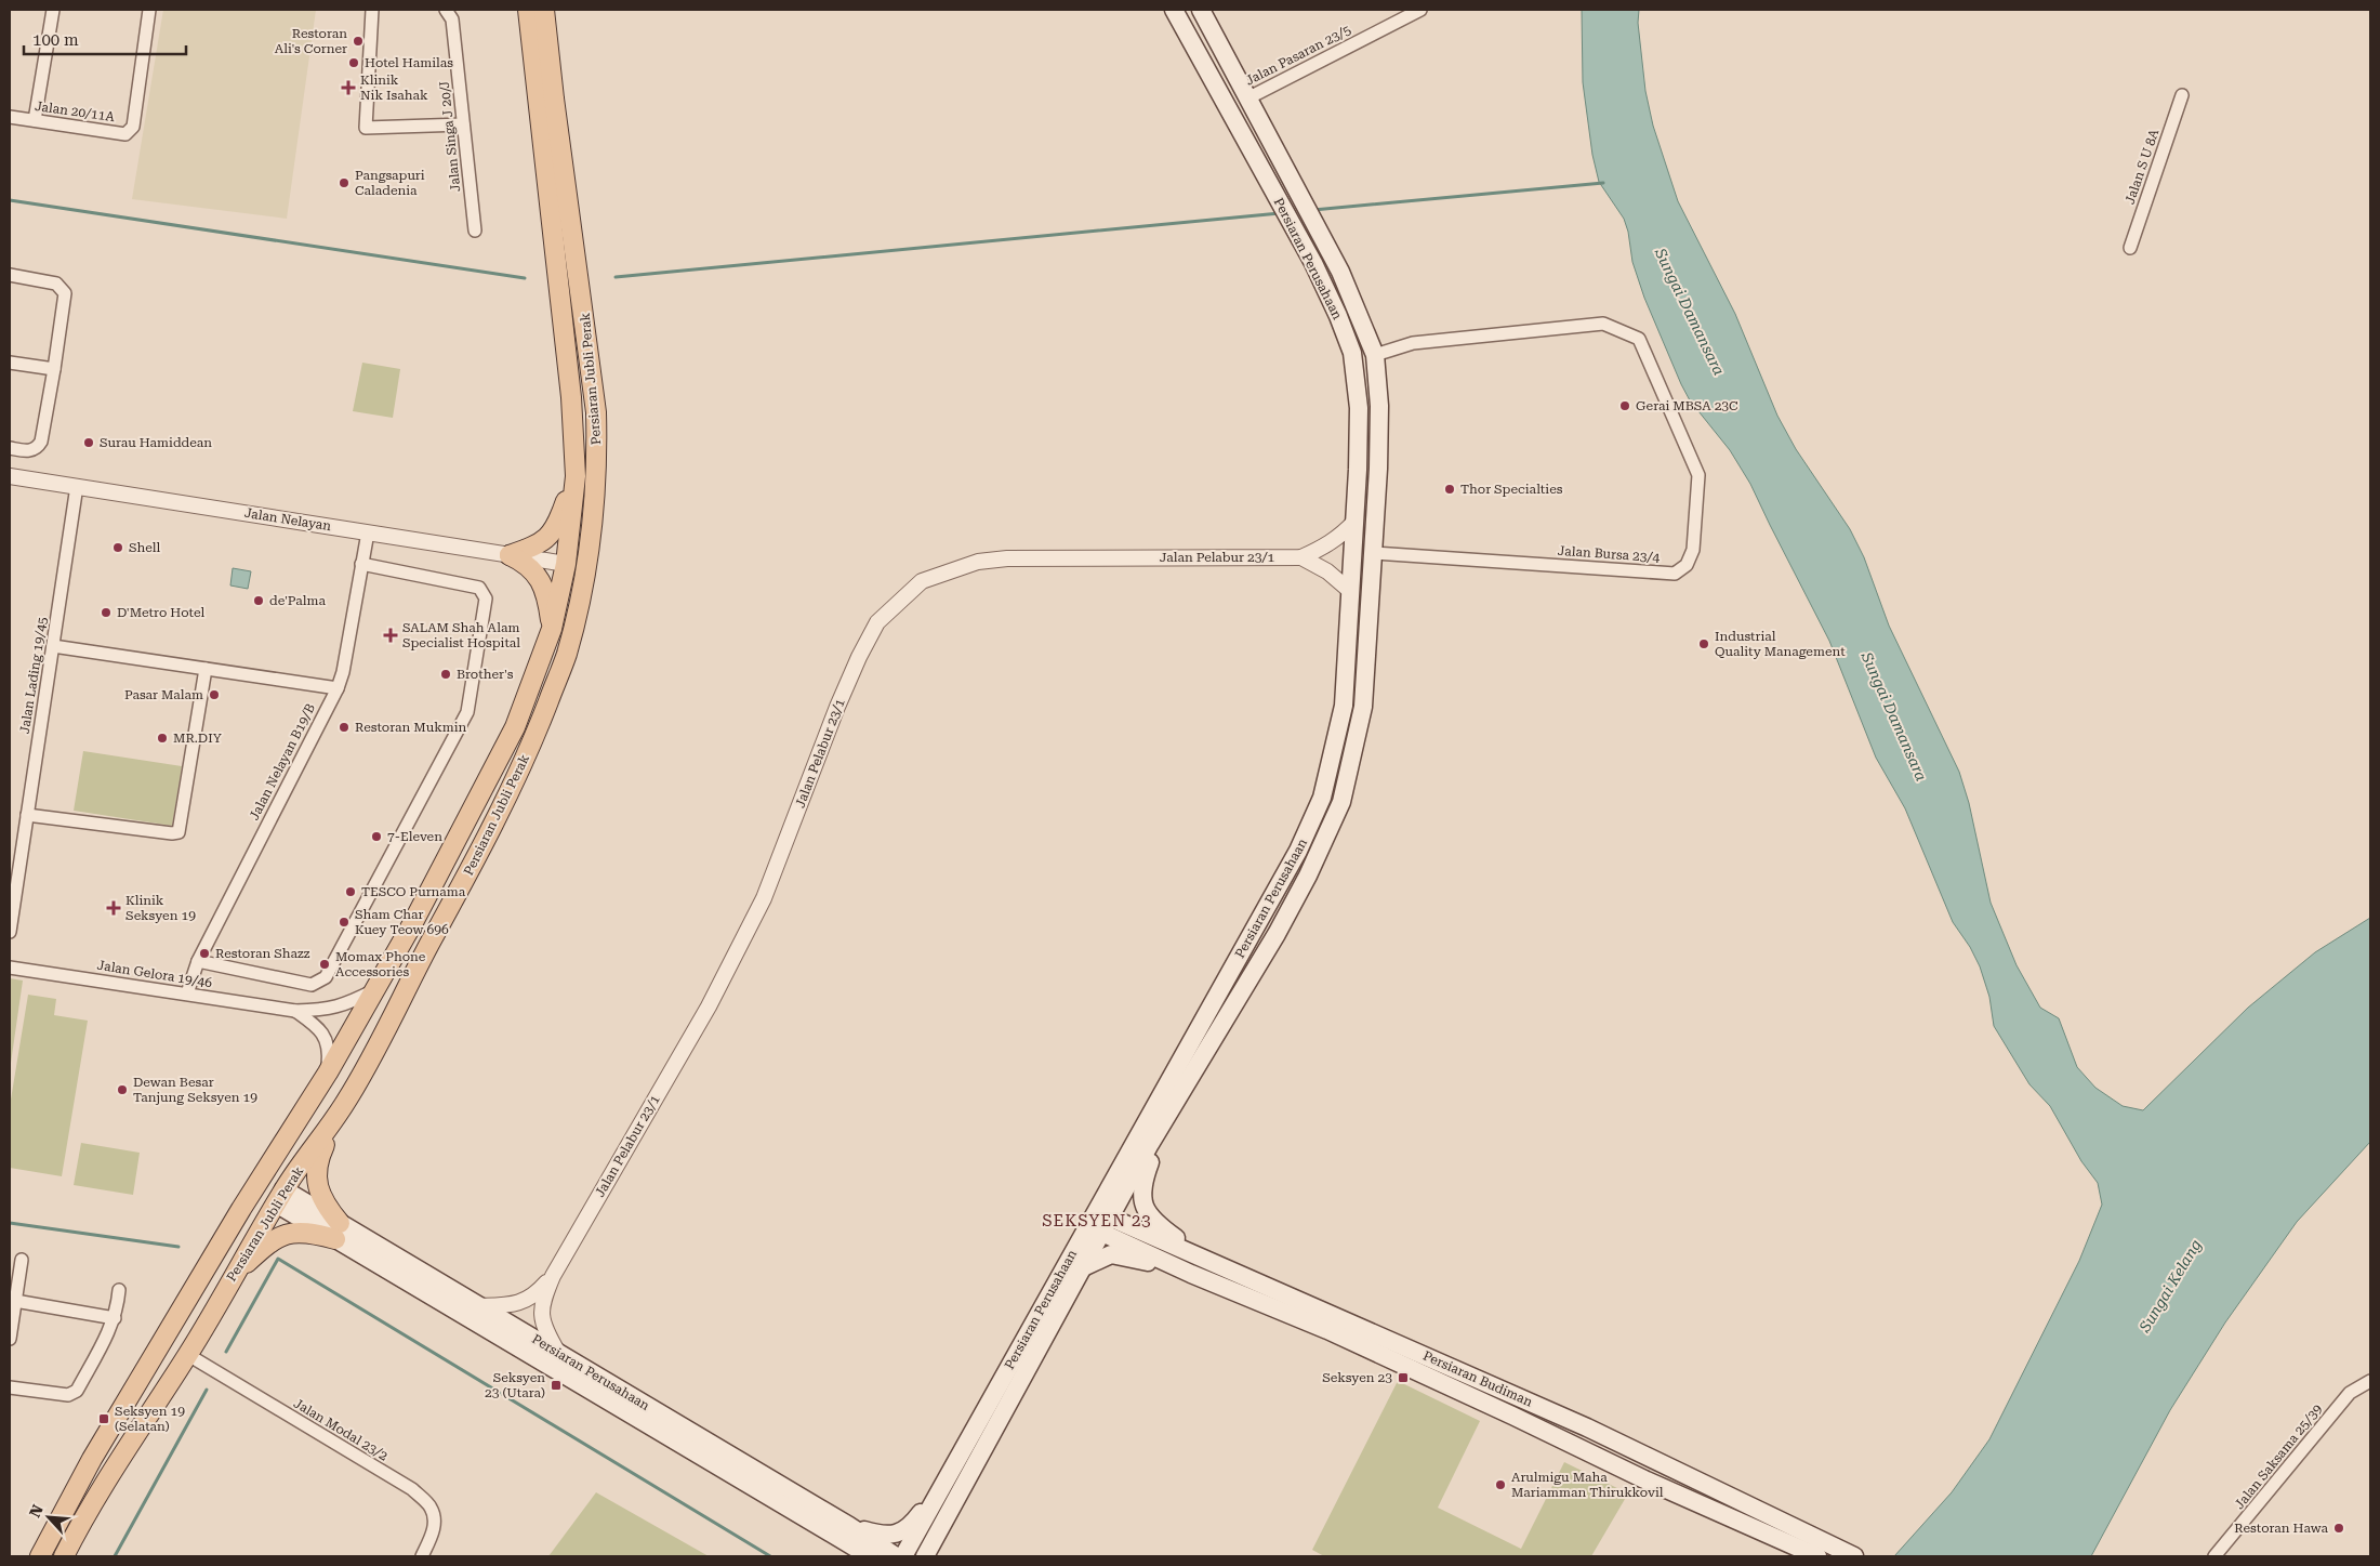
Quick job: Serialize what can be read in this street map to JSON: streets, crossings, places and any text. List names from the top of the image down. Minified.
{"streets":{"main road":["Persiaran Perusahaan","Persiaran Jubli Perak","Persiaran Budiman"],"street":["Jalan Pasaran 23/5","Jalan 20/11A","Jalan Singa J 20/J","Jalan S U 8A","Jalan Nelayan","Jalan Bursa 23/4","Jalan Pelabur 23/1","Jalan Lading 19/45","Jalan Nelayan B19/B","Jalan Gelora 19/46","Jalan Modal 23/2","Jalan Saksama 25/39"]},"crossings":[["Jalan Pasaran 23/5","Persiaran Perusahaan"],["Persiaran Perusahaan","Persiaran Jubli Perak"],["Persiaran Perusahaan","Jalan Bursa 23/4"],["Persiaran Perusahaan","Jalan Pelabur 23/1"],["Persiaran Perusahaan","Persiaran Budiman"],["Persiaran Jubli Perak","Jalan Nelayan"],["Persiaran Jubli Perak","Jalan Gelora 19/46"],["Persiaran Jubli Perak","Jalan Modal 23/2"],["Jalan Nelayan","Jalan Lading 19/45"],["Jalan Nelayan","Jalan Nelayan B19/B"],["Jalan Nelayan B19/B","Jalan Gelora 19/46"]],"districts":["SEKSYEN 23"],"water":["Sungai Damansara","Sungai Kelang"],"places":{"other":["Restoran Ali's Corner","Hotel Hamilas","Pangsapuri Caladenia","Gerai MBSA 23C","Surau Hamiddean","Thor Specialties","Shell","de'Palma","D'Metro Hotel","Industrial Quality Management","Brother's","Pasar Malam","Restoran Mukmin","MR.DIY","7-Eleven","TESCO Purnama","Sham Char Kuey Teow 696","Restoran Shazz","Momax Phone Accessories","Dewan Besar Tanjung Seksyen 19","Arulmigu Maha Mariamman Thirukkovil","Restoran Hawa"],"health":["Klinik Nik Isahak","SALAM Shah Alam Specialist Hospital","Klinik Seksyen 19"],"transit":["Seksyen 23","Seksyen 23 (Utara)","Seksyen 19 (Selatan)"]},"scale_bar":"100 m","north":"top left"}
